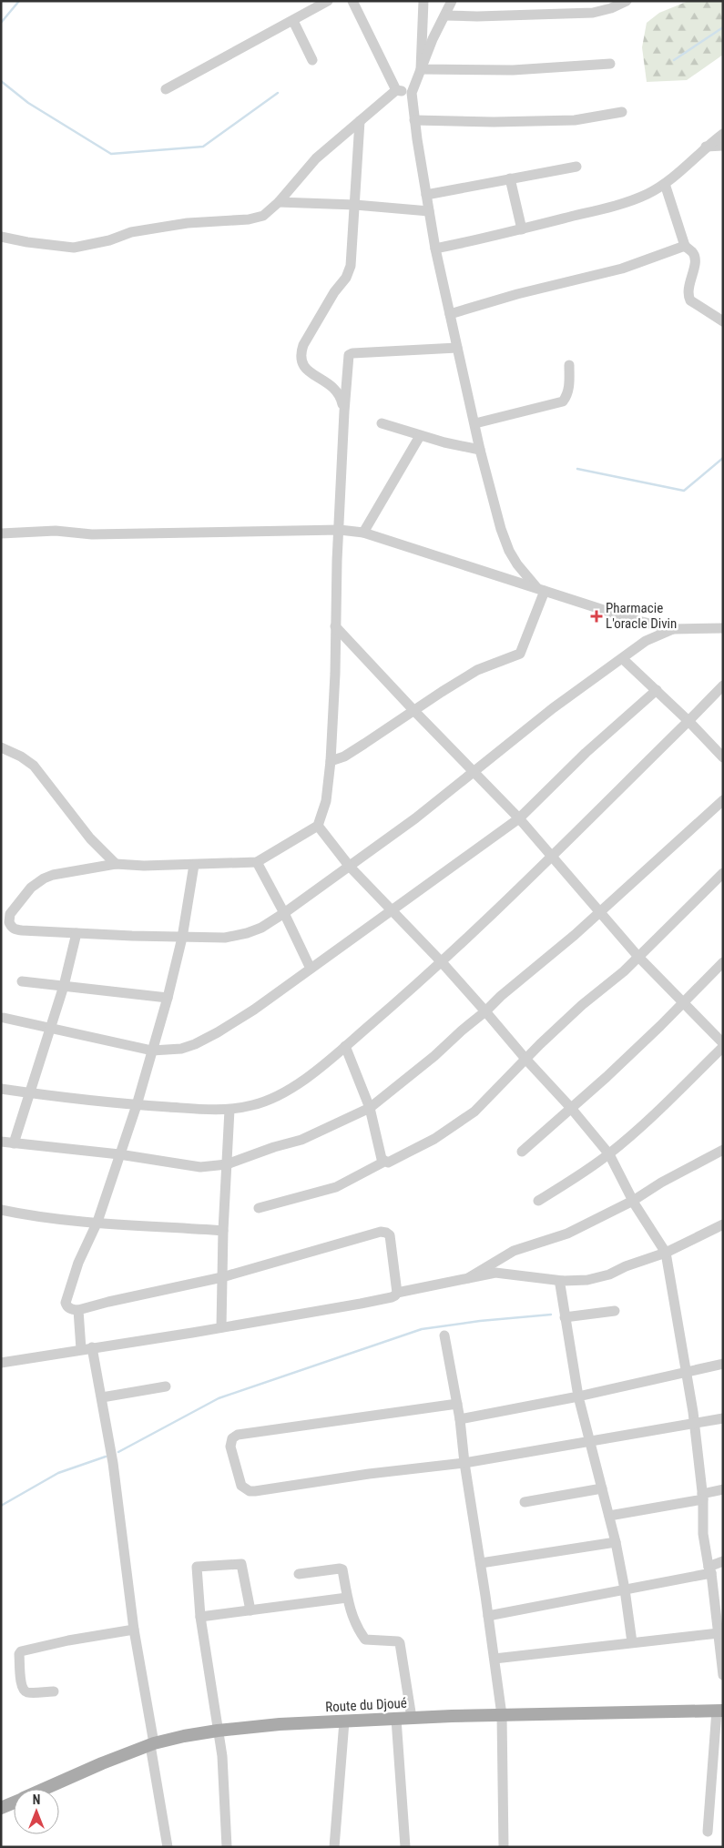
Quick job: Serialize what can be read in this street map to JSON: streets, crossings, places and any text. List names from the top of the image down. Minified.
{"streets":{"main road":["Route du Djoué"]},"places":{"health":["Pharmacie L'oracle Divin"]},"north":"top"}
